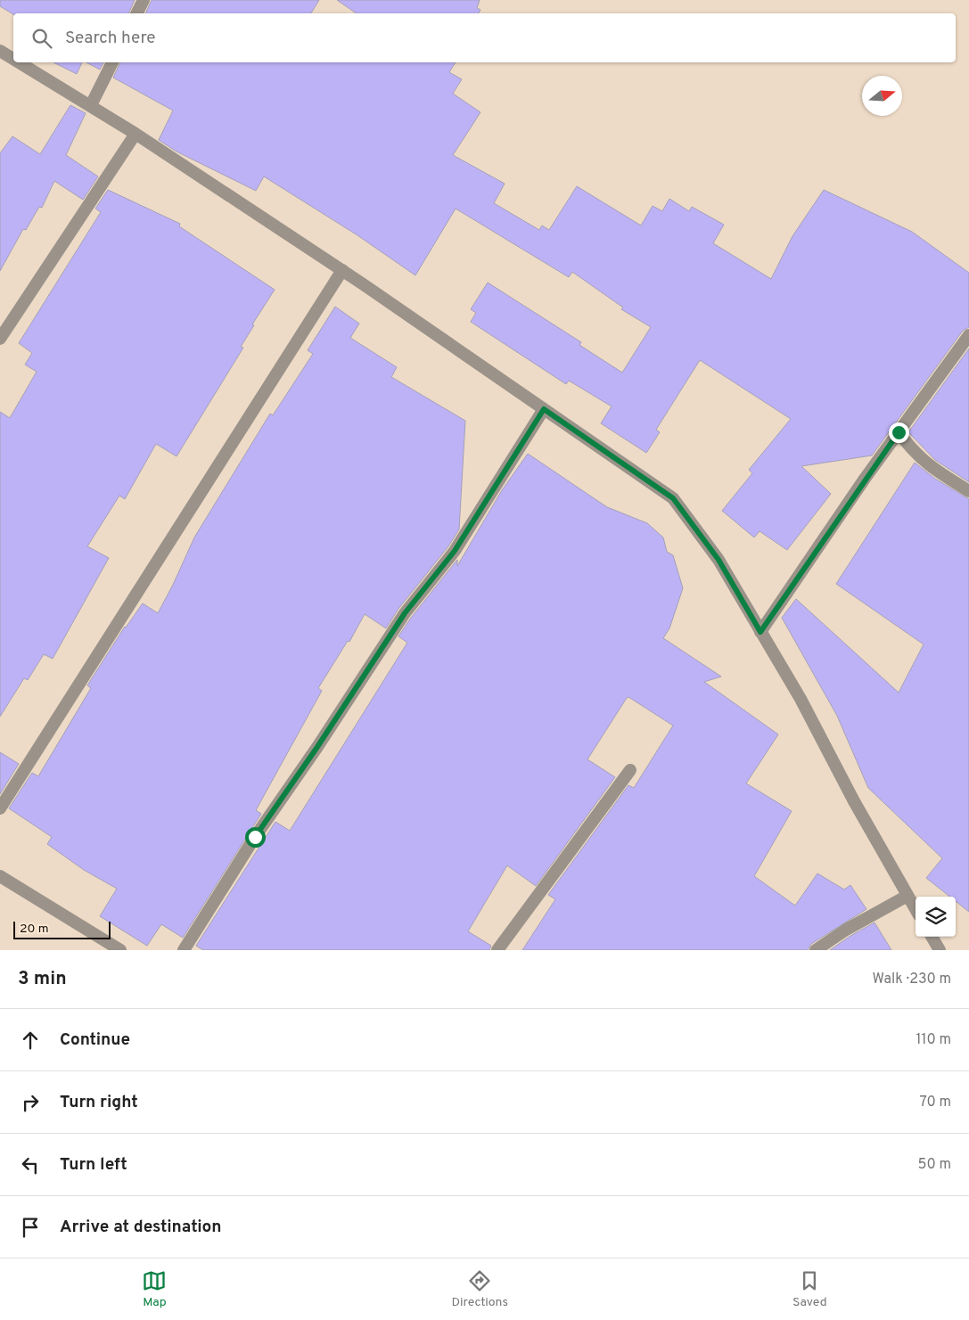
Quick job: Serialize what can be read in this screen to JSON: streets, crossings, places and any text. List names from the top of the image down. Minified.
{"scale_bar":"20 m","north":"right","page":{"search":"Search here","scale":"20 m","heading":["3 min","Walk · 230 m"],"list":[["Continue","110 m"],["Turn right","70 m"],["Turn left","50 m"],"Arrive at destination"],"nav":["Map","Directions","Saved"]}}
